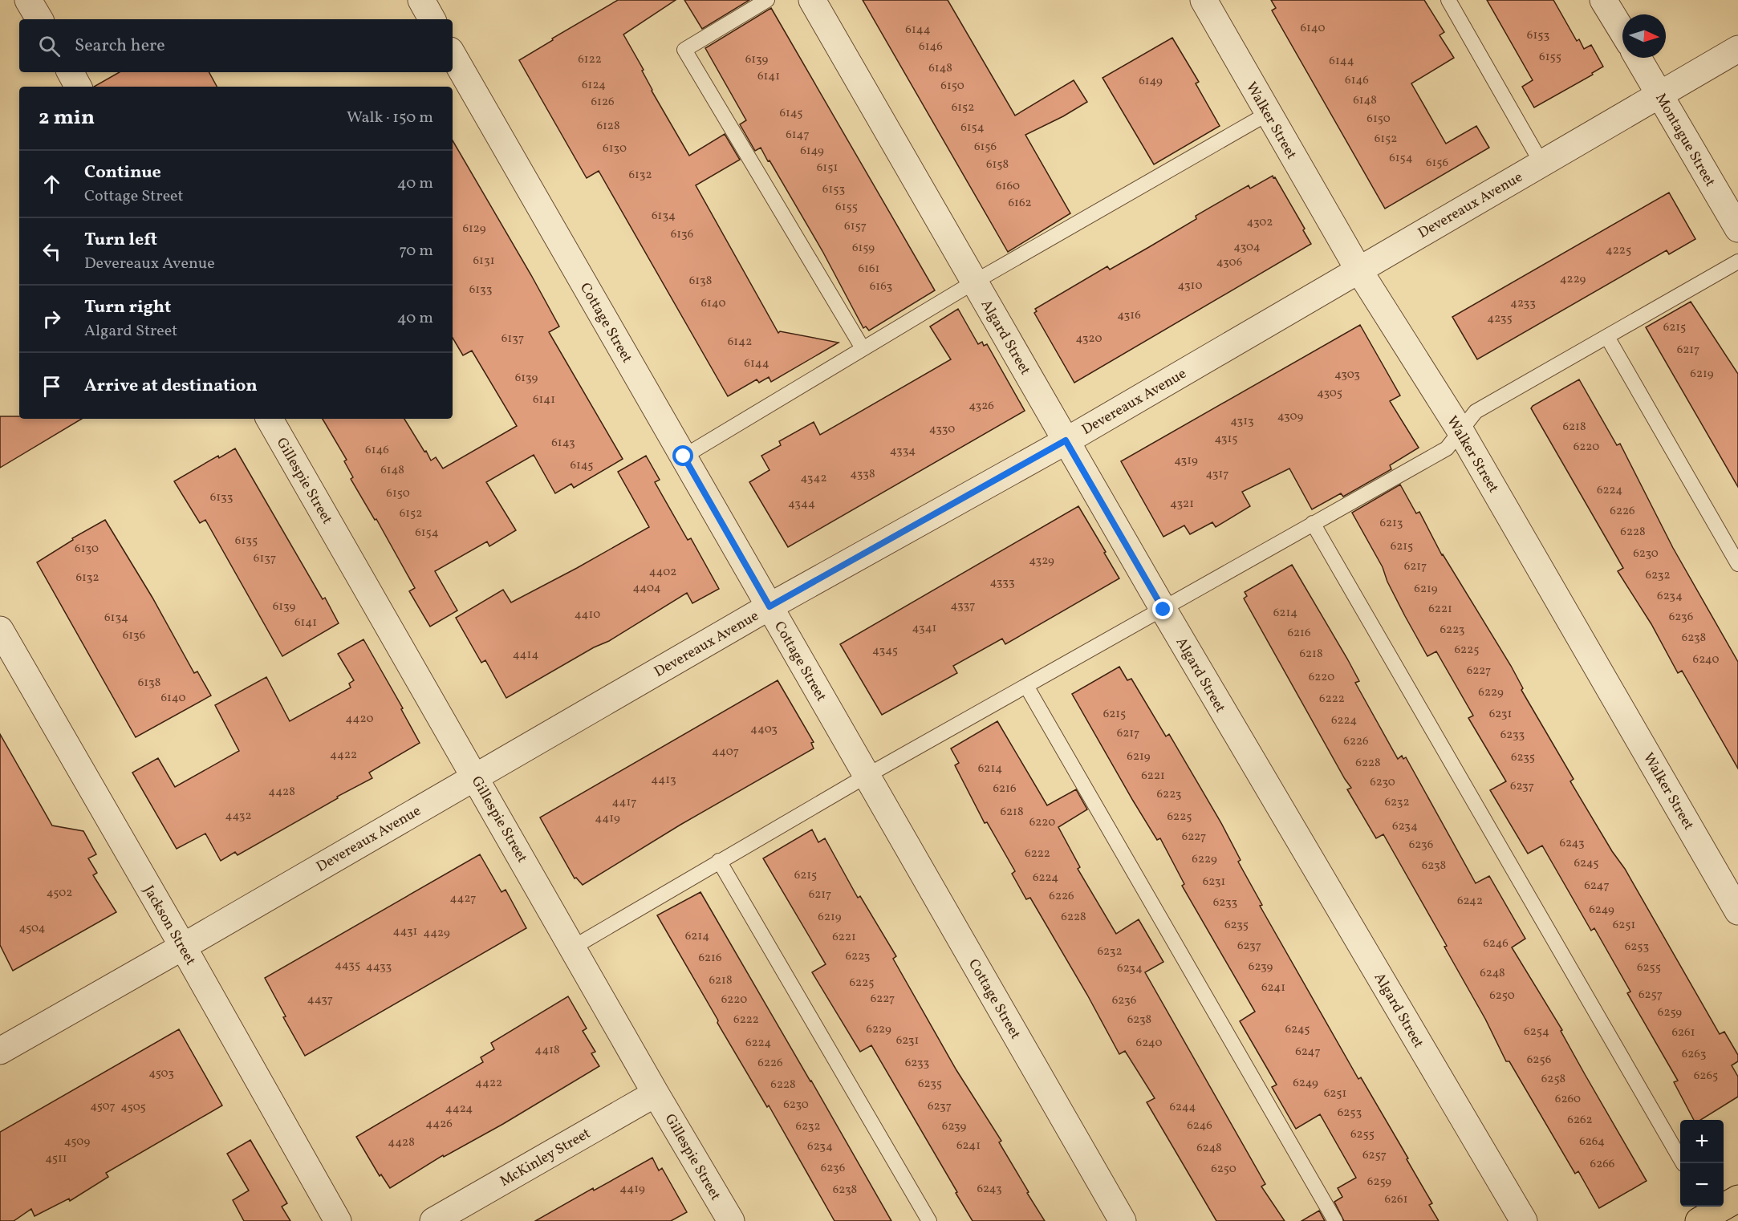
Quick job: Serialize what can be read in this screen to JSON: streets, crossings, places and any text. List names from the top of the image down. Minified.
{"streets":{"street":["Walker Street","Montague Street","Devereaux Avenue","Cottage Street","Algard Street","Gillespie Street","Jackson Street","McKinley Street"]},"crossings":[["Walker Street","Devereaux Avenue"],["Montague Street","Devereaux Avenue"],["Devereaux Avenue","Cottage Street"],["Devereaux Avenue","Algard Street"],["Devereaux Avenue","Gillespie Street"],["Devereaux Avenue","Jackson Street"],["Gillespie Street","McKinley Street"]],"house_numbers":["6140","6144","6153","6146","6155","6122","6139","6144","6148","6141","6146","6149","6124","6150","6148","6126","6152","6145","6150","6128","6154","6147","6152","6156","6130","6149","6154","6156","6158","6151","6132","6160","6153","6162","6155","6134","4302","6157","6129","6136","4304","6159","4225","6131","4306","6161","4229","6138","4310","6163","6133","6140","4233","4316","4235","6215","6137","4320","6142","6217","6144","6219","4303","6139","4305","6141","4326","4309","4313","6218","4330","4315","6143","6220","6146","4334","4319","6145","6148","4338","4317","4342","6224","6150","6133","4344","4321","6226","6152","6213","6228","6154","6135","6215","6130","6230","6137","4329","6217","4402","6232","6132","4333","4404","6219","6234","4337","6139","6221","6214","4410","6236","6134","6141","4341","6223","6216","6136","6238","6225","4345","6218","4414","6240","6227","6220","6138","6229","6140","6222","6215","6231","4420","6224","4403","6217","6233","6226","4407","4422","6219","6235","6228","6214","6221","4413","6230","6237","6216","4428","6223","4417","6232","6218","4432","6225","4419","6220","6234","6227","6243","6236","6222","6229","6245","6238","6215","6224","6231","6247","4502","6217","6226","4427","6242","6233","6249","6219","6228","6235","6251","4504","4431","4429","6214","6221","6246","6237","6253","6232","6223","6216","4435","4433","6239","6255","6234","6248","6218","6225","6241","6257","6250","6227","4437","6220","6236","6259","6222","6238","6229","6245","6254","6261","6231","6224","6240","4418","6247","6263","6256","6226","6233","4503","6265","6258","4422","6249","6235","6228","6251","6260","6230","4507","6237","4505","6244","4424","6253","6262","4426","6246","6232","6239","6255","4509","6264","4428","6241","6234","6248","6257","4511","6266","6236","6250","6259","4419","6243","6238","6261"],"north":"right","page":{"search":"Search here","heading":["2 min","Walk · 150 m"],"list":[["Continue","Cottage Street","40 m"],["Turn left","Devereaux Avenue","70 m"],["Turn right","Algard Street","40 m"],"Arrive at destination"],"map_buttons":["+","−"]}}
